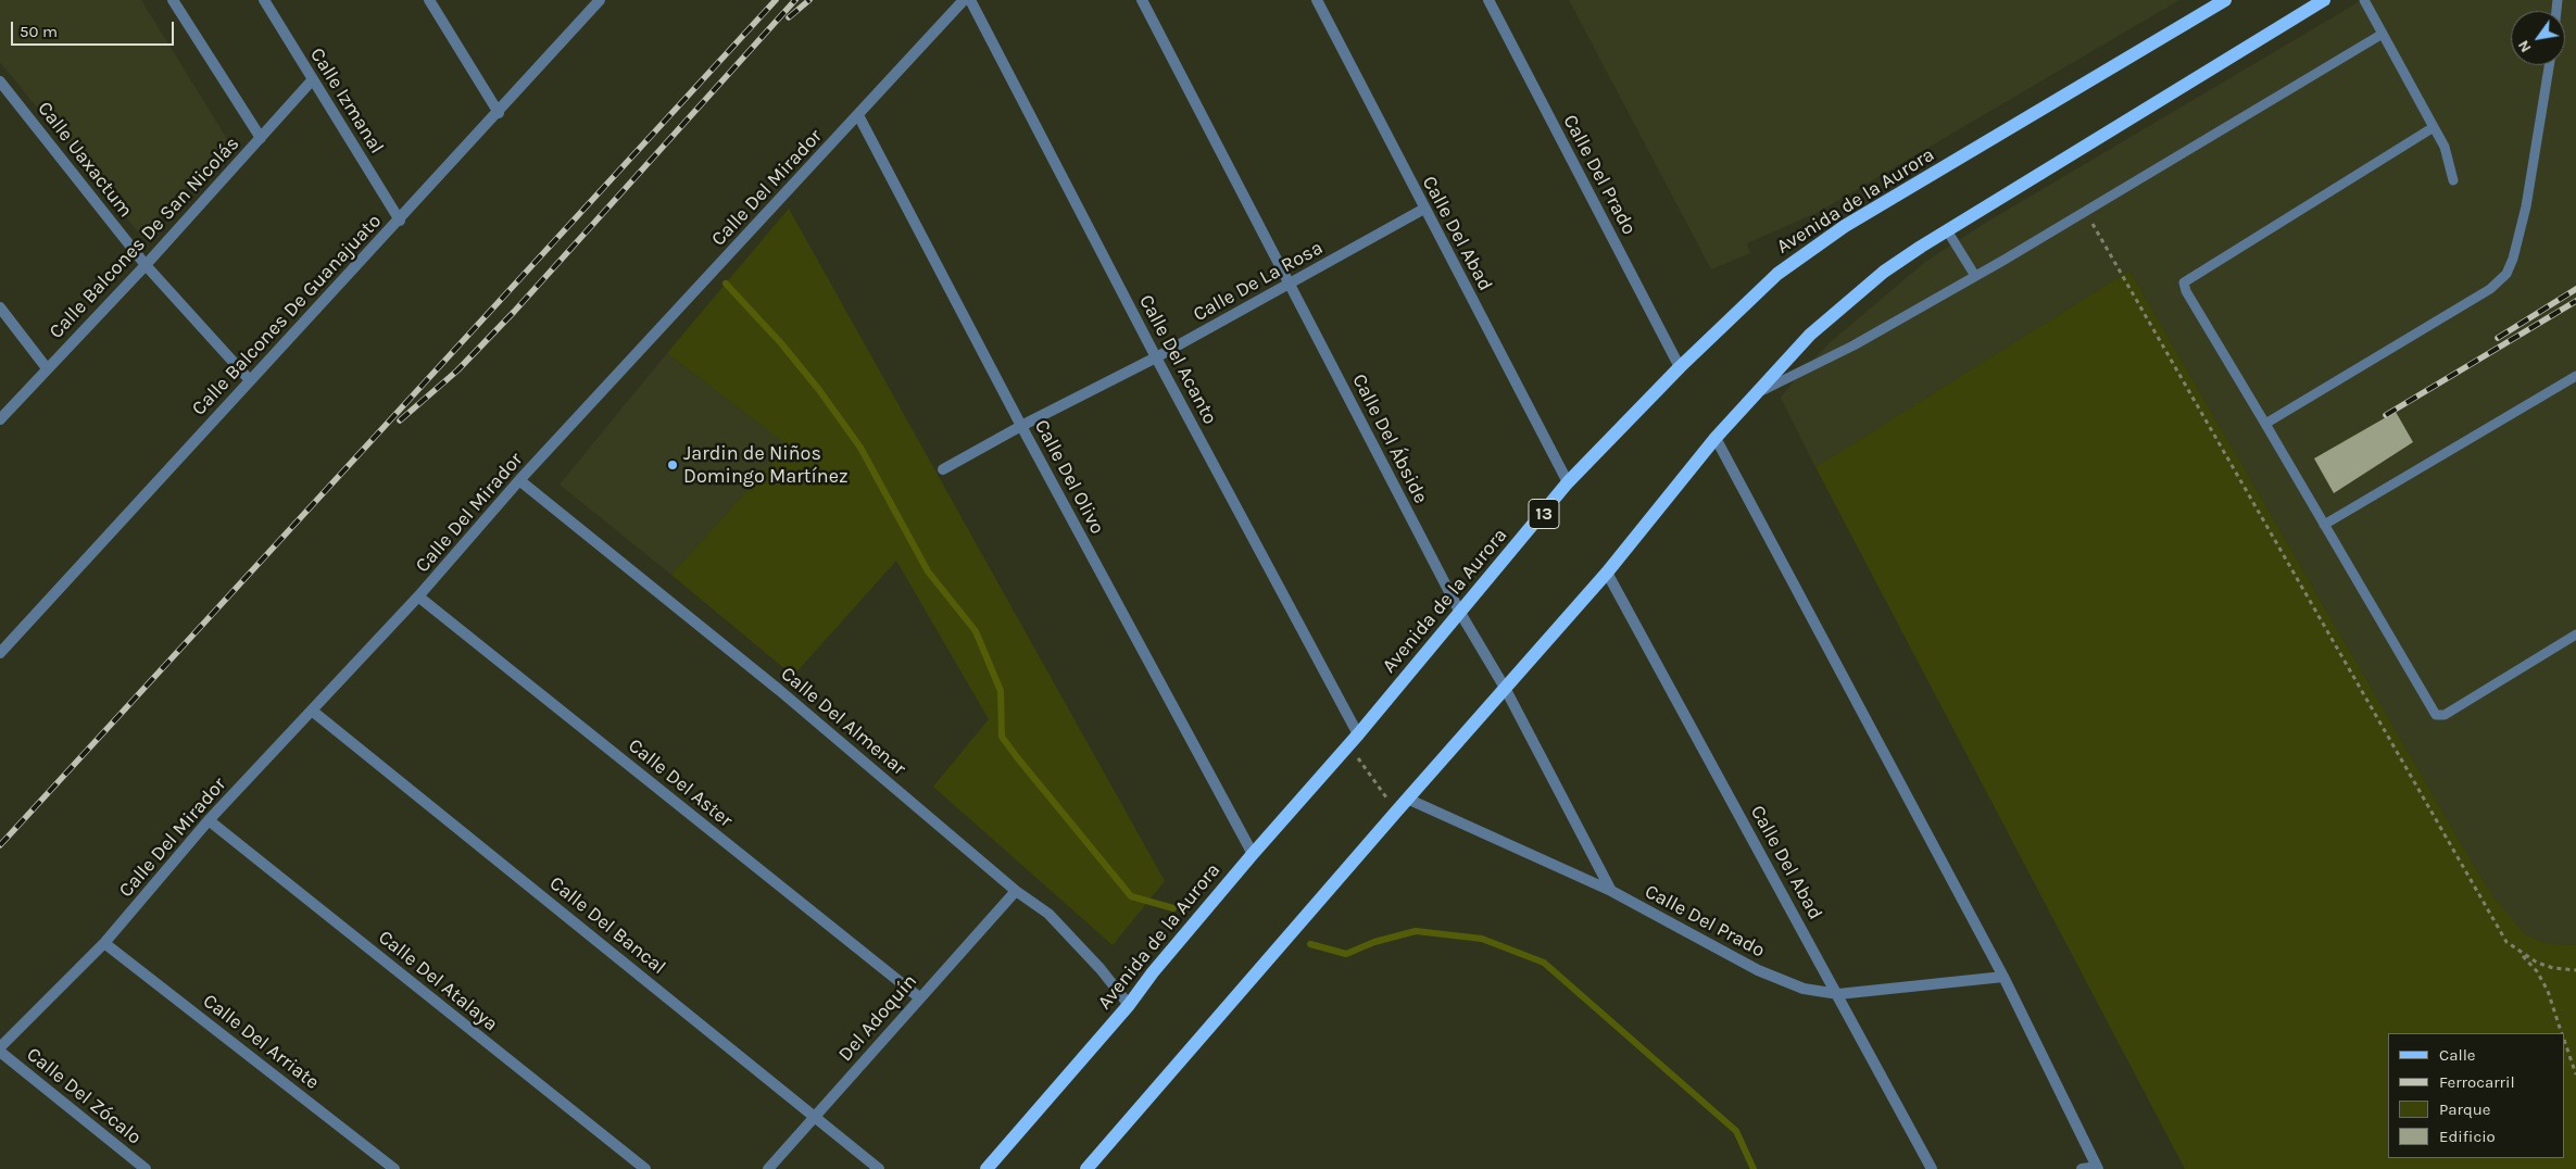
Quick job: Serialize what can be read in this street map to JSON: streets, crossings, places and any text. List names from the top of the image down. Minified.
{"streets":{"main road":["Avenida de la Aurora","13"],"street":["Calle Izmanal","Calle Uaxactum","Calle Del Prado","Calle Del Mirador","Calle Del Abad","Calle Balcones De San Nicolás","Calle De La Rosa","Calle Balcones De Guanajuato","Calle Del Acanto","Calle Del Ábside","Calle Del Olivo","Calle Del Almenar","Calle Del Aster","Calle Del Bancal","Calle Del Atalaya","Del Adoquín","Calle Del Arriate","Calle Del Zócalo"]},"crossings":[["Calle Izmanal","Calle Balcones De San Nicolás"],["Calle Izmanal","Calle Balcones De Guanajuato"],["Calle Uaxactum","Calle Balcones De San Nicolás"],["Calle Uaxactum","Calle Balcones De Guanajuato"],["Calle Del Prado","Avenida de la Aurora"],["Calle Del Prado","Calle Del Abad"],["Calle Del Prado","Calle Del Ábside"],["Calle Del Mirador","Calle Del Olivo"],["Calle Del Mirador","Calle Del Almenar"],["Calle Del Mirador","Calle Del Aster"],["Calle Del Mirador","Calle Del Bancal"],["Calle Del Mirador","Calle Del Atalaya"],["Calle Del Mirador","Calle Del Arriate"],["Avenida de la Aurora","Calle Del Abad"],["Avenida de la Aurora","Calle Del Acanto"],["Avenida de la Aurora","Calle Del Ábside"],["Avenida de la Aurora","Calle Del Olivo"],["Avenida de la Aurora","Calle Del Almenar"],["Calle Del Abad","Calle De La Rosa"],["Calle De La Rosa","Calle Del Acanto"],["Calle De La Rosa","Calle Del Ábside"],["Calle De La Rosa","Calle Del Olivo"],["Calle Del Almenar","Del Adoquín"],["Calle Del Aster","Del Adoquín"],["Calle Del Bancal","Del Adoquín"]],"places":["Jardin de Niños Domingo Martínez"],"legend":["Calle","Ferrocarril","Parque","Edificio"],"scale_bar":"50 m","north":"bottom left"}
